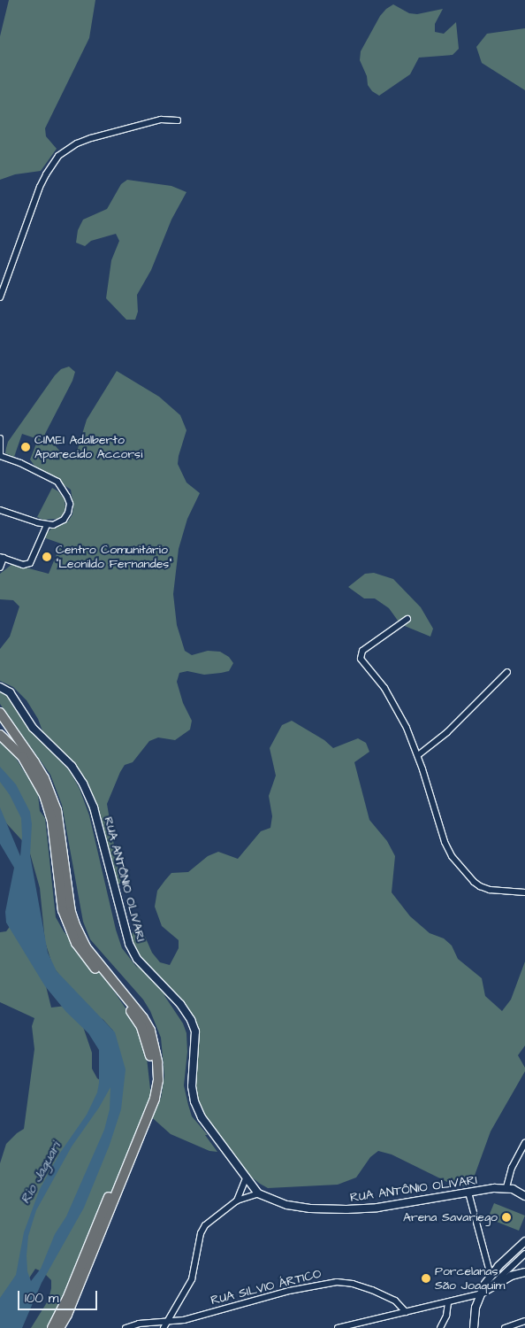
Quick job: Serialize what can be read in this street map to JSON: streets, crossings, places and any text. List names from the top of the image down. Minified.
{"streets":{"street":["RUA ANTÔNIO OLIVARI","RUA SILVIO ÁRTICO"]},"water":["Rio Jaguari"],"places":["CIMEI Adalberto Aparecido Accorsi","Centro Comunitário \"Leonildo Fernandes\"","Arena Savariego","Porcelanas São Joaquim"],"scale_bar":"100 m"}
